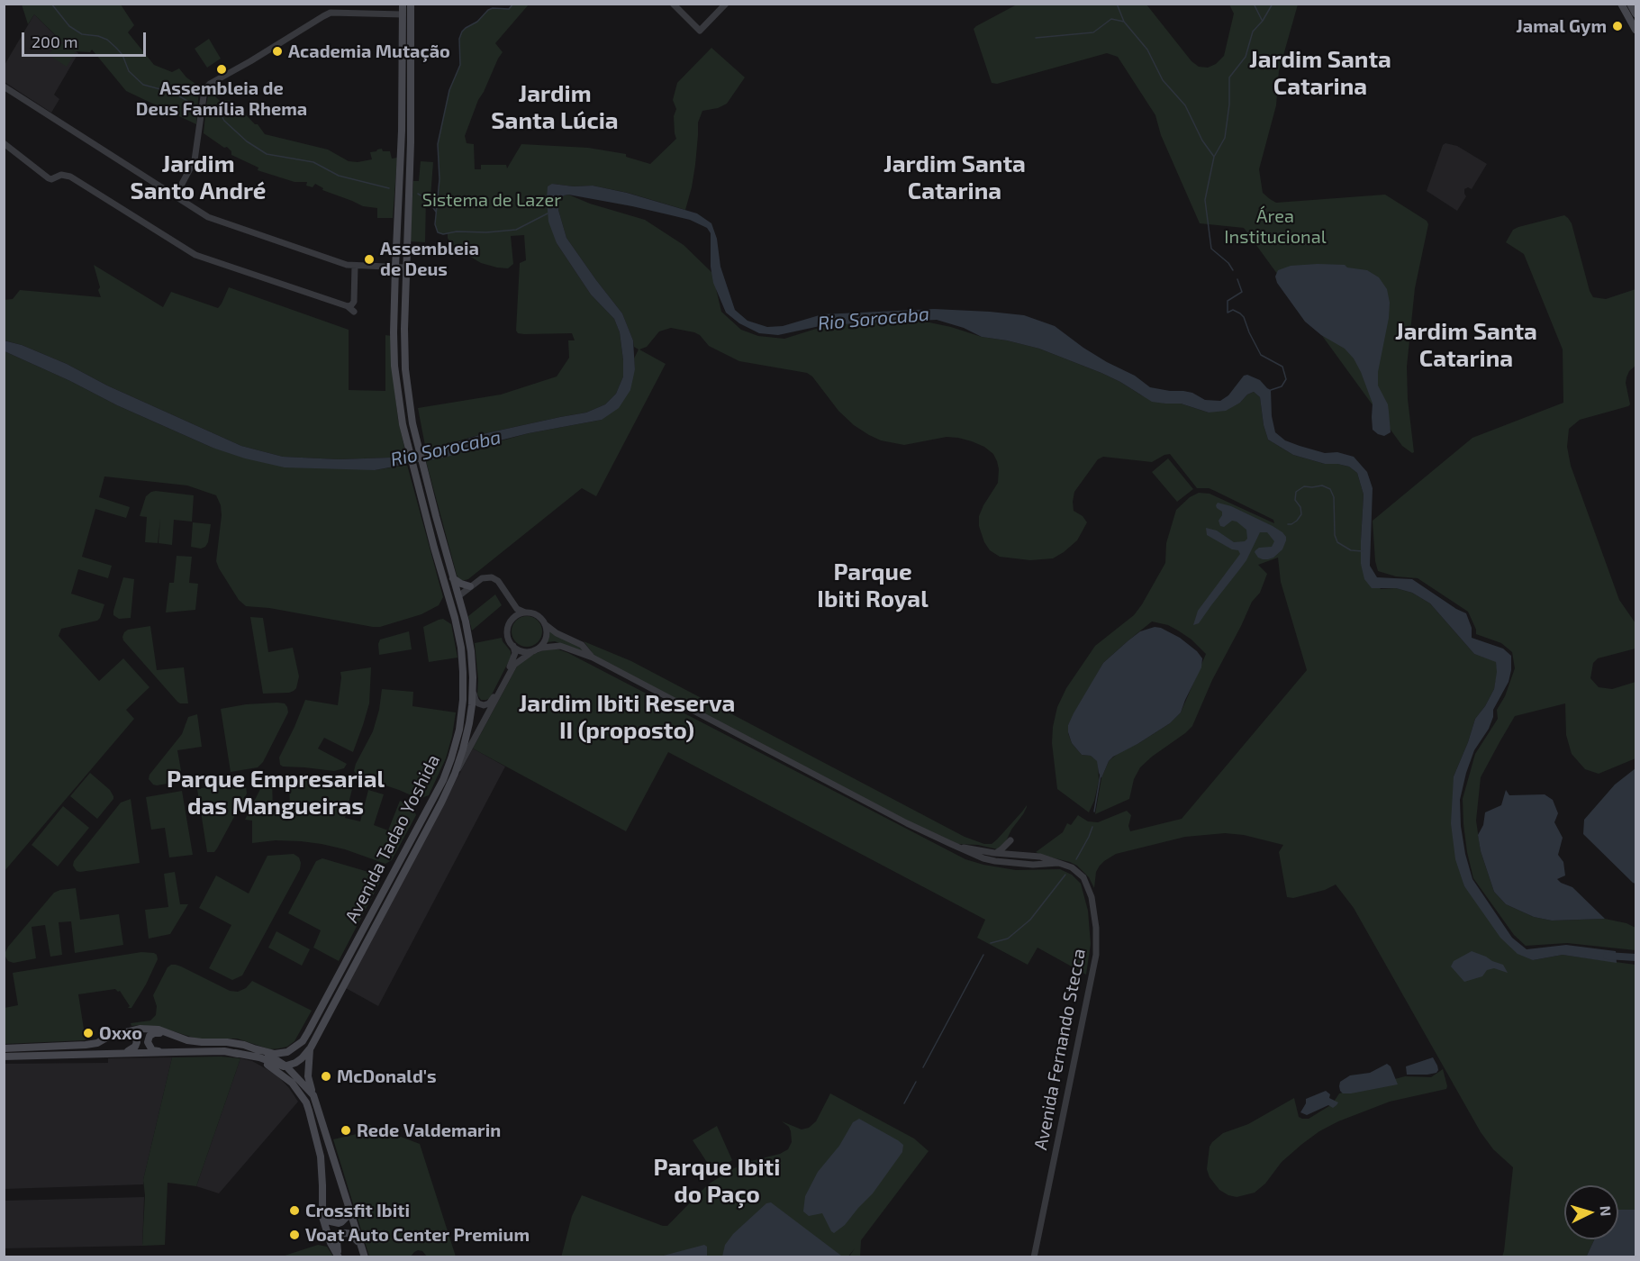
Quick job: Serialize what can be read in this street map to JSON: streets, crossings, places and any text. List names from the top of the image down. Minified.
{"streets":{"main road":["Avenida Tadao Yoshida"],"street":["Avenida Fernando Stecca"]},"districts":["Jardim Santa Catarina","Jardim Santa Lúcia","Jardim Santo André","Jardim Santa Catarina","Jardim Santa Catarina","Parque Ibiti Royal","Jardim Ibiti Reserva II (proposto)","Parque Empresarial das Mangueiras","Parque Ibiti do Paço"],"water":["Rio Sorocaba"],"parks":["Sistema de Lazer","Área Institucional"],"places":["Jamal Gym","Academia Mutação","Assembleia de Deus Família Rhema","Assembleia de Deus","Oxxo","McDonald's","Rede Valdemarin","Crossfit Ibiti","Voat Auto Center Premium"],"scale_bar":"200 m","north":"right"}
